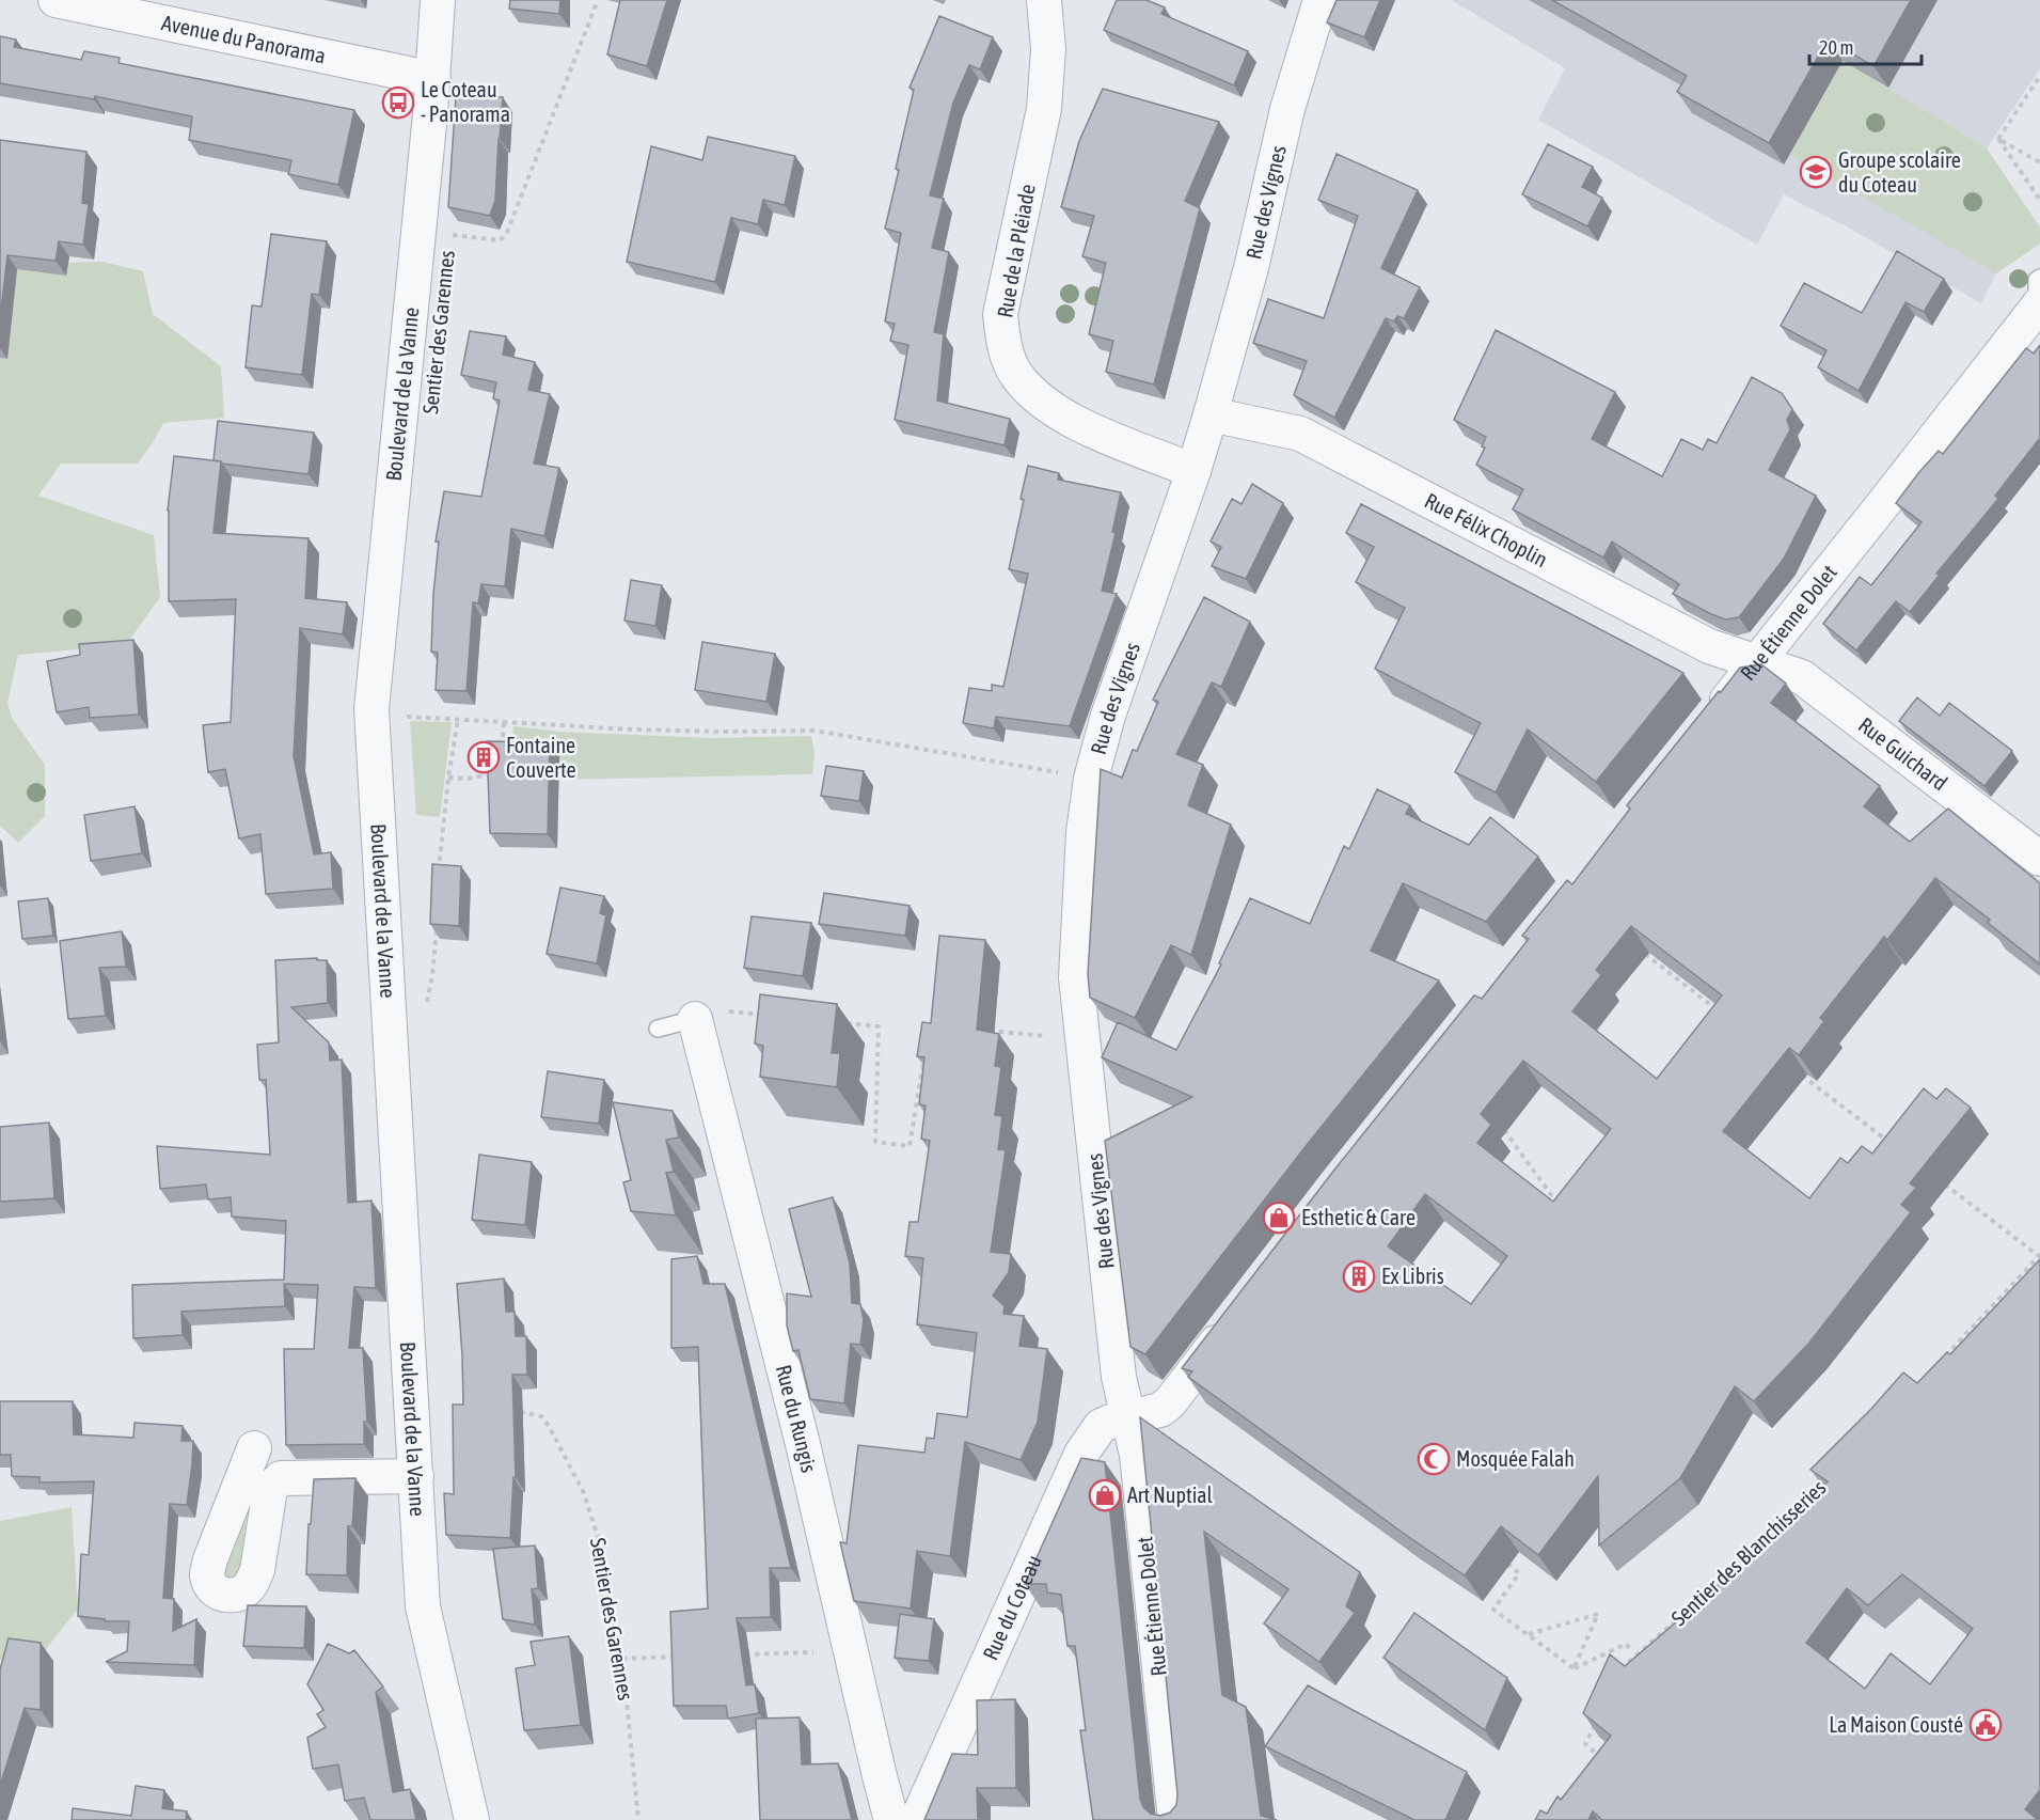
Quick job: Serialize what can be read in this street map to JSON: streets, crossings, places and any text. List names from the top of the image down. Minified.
{"streets":{"street":["Avenue du Panorama","Rue des Vignes","Rue de la Pléiade","Boulevard de la Vanne","Rue Félix Choplin","Rue Étienne Dolet","Rue Guichard","Rue du Rungis","Rue du Coteau"],"path":["Sentier des Garennes","Sentier des Blanchisseries"]},"crossings":[["Avenue du Panorama","Boulevard de la Vanne"],["Rue des Vignes","Rue de la Pléiade"],["Rue des Vignes","Rue Félix Choplin"],["Rue des Vignes","Rue Étienne Dolet"],["Rue des Vignes","Rue du Coteau"],["Rue Félix Choplin","Rue Étienne Dolet"],["Rue Félix Choplin","Rue Guichard"],["Rue Étienne Dolet","Rue Guichard"],["Rue Étienne Dolet","Rue du Coteau"]],"places":{"bus stop":["Le Coteau - Panorama"],"school or university":["Groupe scolaire du Coteau"],"building":["Fontaine Couverte","Ex Libris"],"shop":["Esthetic & Care","Art Nuptial"],"mosque":["Mosquée Falah"],"public building":["La Maison Cousté"]},"scale_bar":"20 m"}
